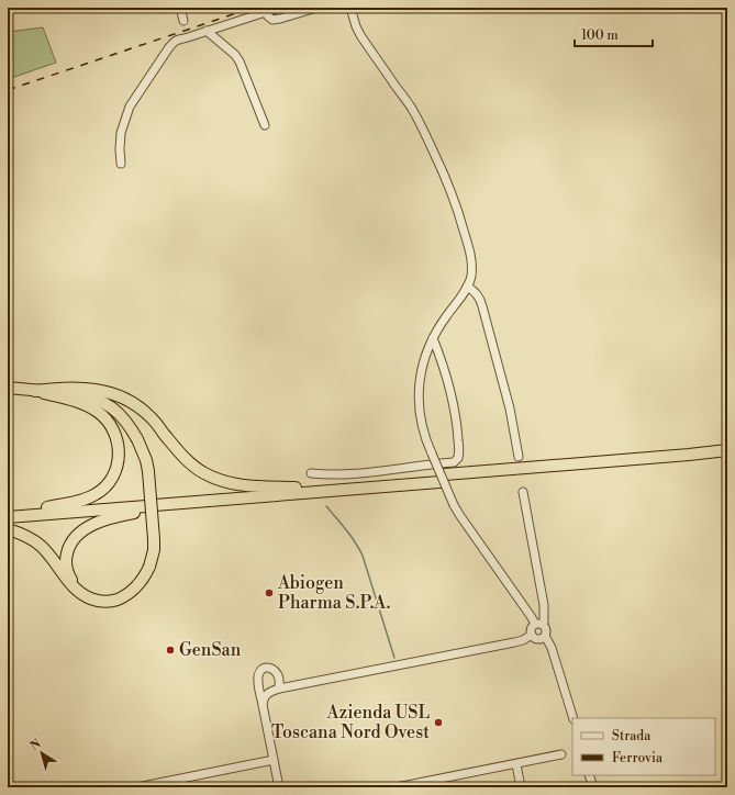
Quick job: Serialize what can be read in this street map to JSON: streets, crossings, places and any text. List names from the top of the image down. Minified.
{"places":["Abiogen Pharma S.P.A.","GenSan","Azienda USL Toscana Nord Ovest"],"legend":["Strada","Ferrovia"],"scale_bar":"100 m","north":"top left"}
